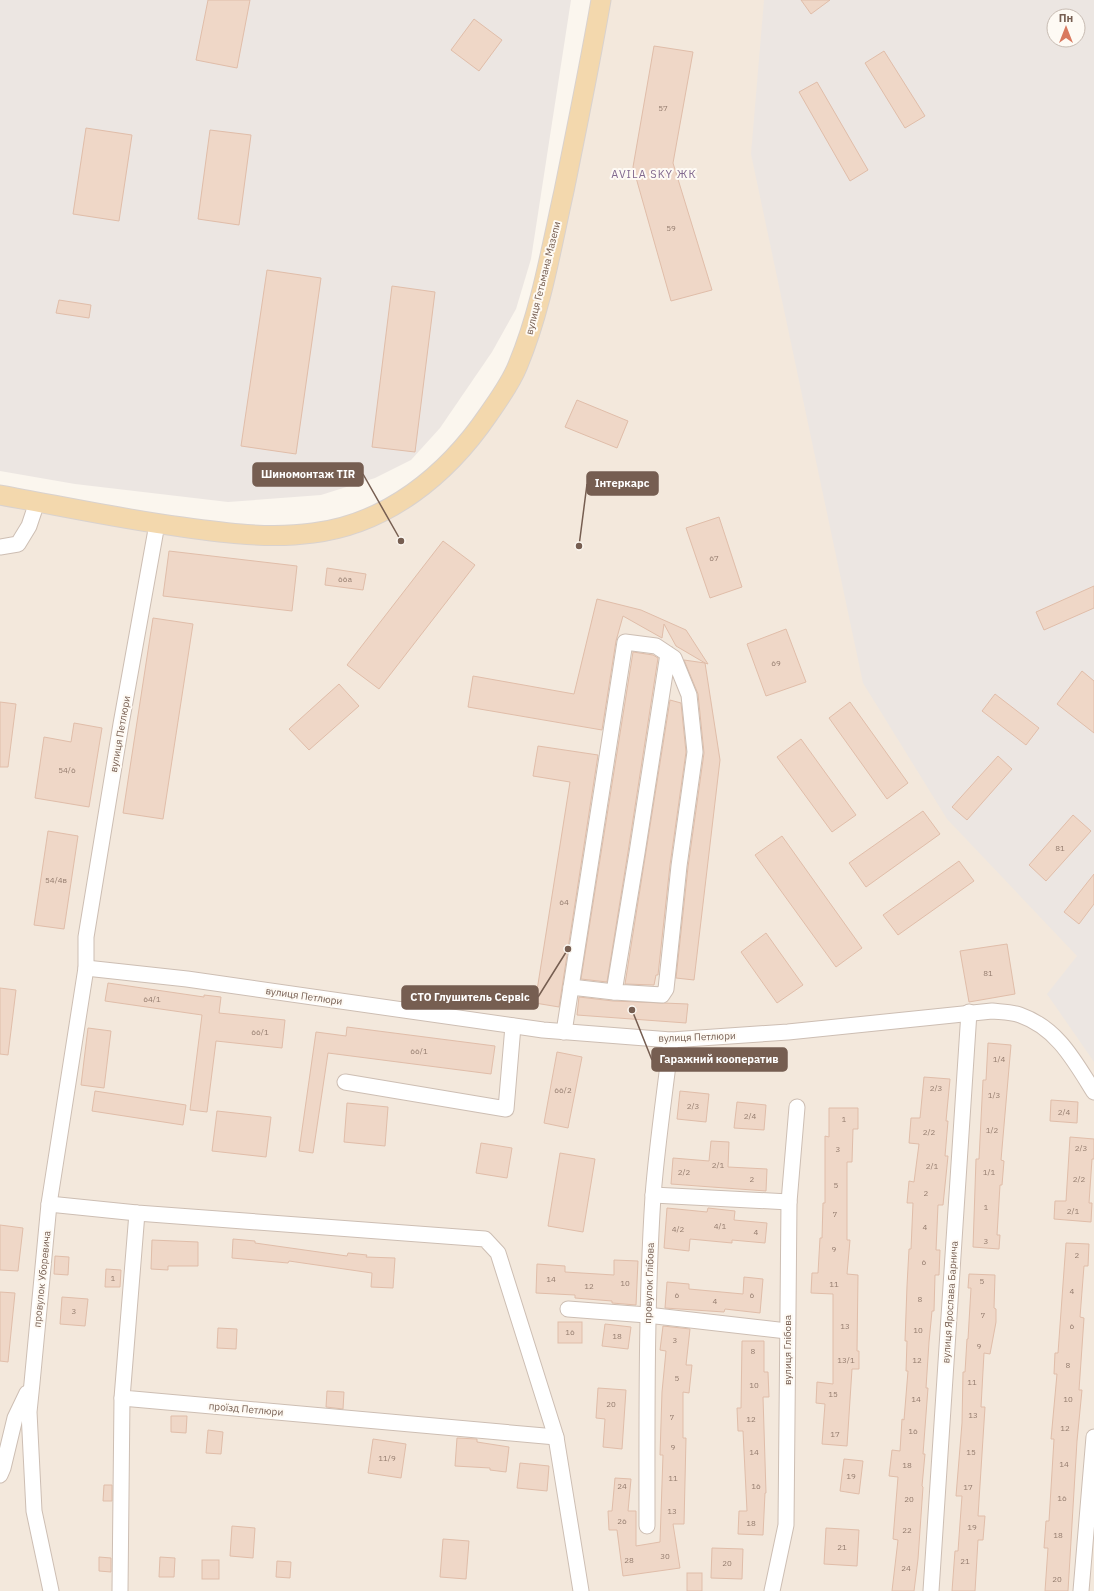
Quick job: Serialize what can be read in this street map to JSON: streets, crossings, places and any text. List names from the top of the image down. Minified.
{"streets":{"main road":["вулиця Гетьмана Мазепи"],"street":["вулиця Петлюри","провулок Уборевича","провулок Глібова","вулиця Ярослава Барнича","вулиця Глібова","проїзд Петлюри"]},"crossings":[["вулиця Гетьмана Мазепи","вулиця Петлюри"],["вулиця Петлюри","провулок Уборевича"],["вулиця Петлюри","провулок Глібова"],["вулиця Петлюри","вулиця Ярослава Барнича"]],"districts":["AVILA SKY ЖК"],"places":["Шиномонтаж TIR","Інтеркарс","СТО Глушитель Сервіс","Гаражний кооператив"],"house_numbers":["57","59","67","66а","69","54/6","81","54/4в","64","81","64/1","66/1","66/1","1/4","2/3","66/2","1/3","2/3","2/4","2/4","1","1/2","2/2","2/3","3","2/1","2/1","2/2","1/1","2","2/2","5","2","1","2/1","7","4/1","4","4/2","4","3","9","2","6","1","14","5","10","11","12","4","6","6","8","4","3","7","13","6","10","16","18","3","9","8","13/1","12","8","5","11","10","15","14","10","20","13","7","12","12","16","17","9","14","15","11/9","14","18","19","11","24","16","17","16","20","13","26","18","19","22","18","21","30","28","21","20","24","20"],"north":"top"}
